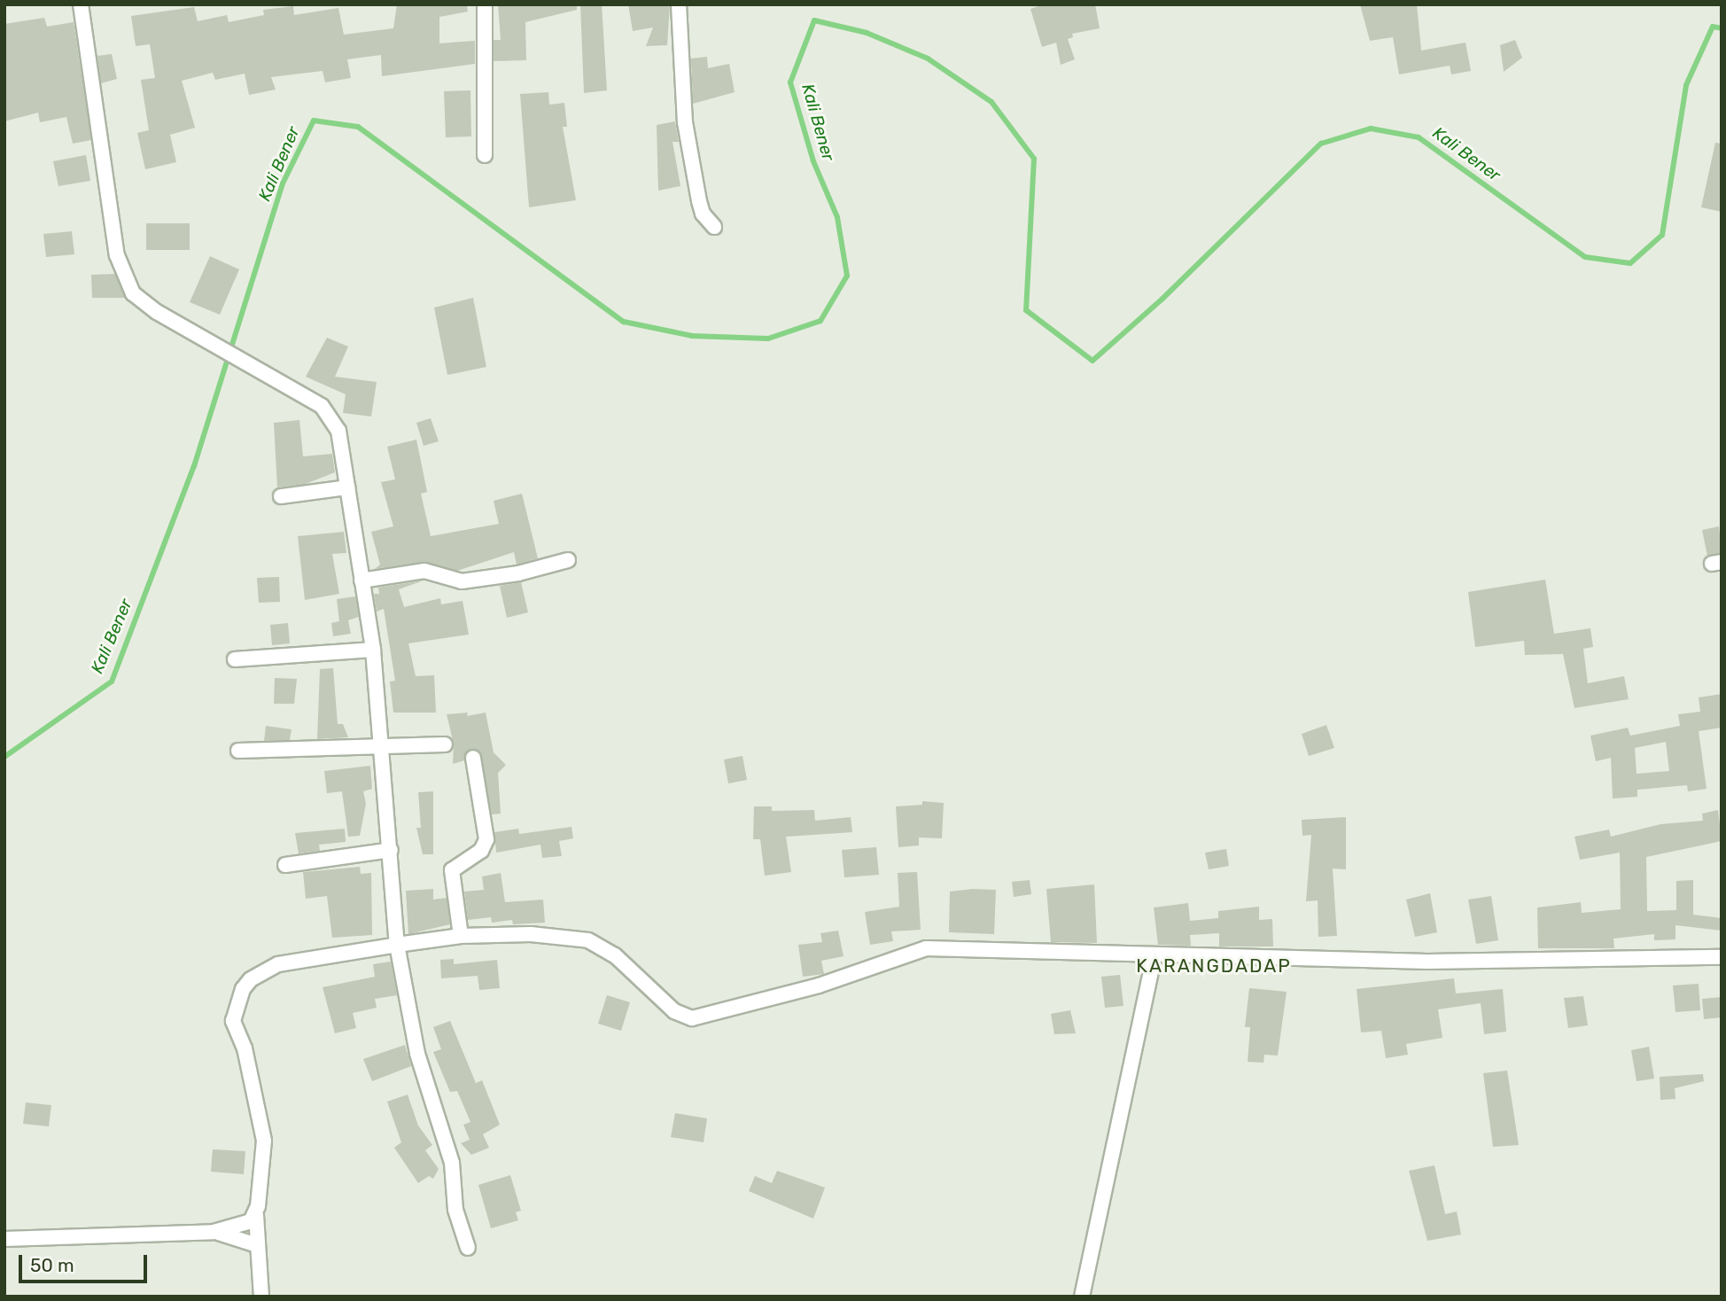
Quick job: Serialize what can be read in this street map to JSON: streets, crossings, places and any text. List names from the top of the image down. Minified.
{"districts":["KARANGDADAP"],"water":["Kali Bener"],"scale_bar":"50 m"}
